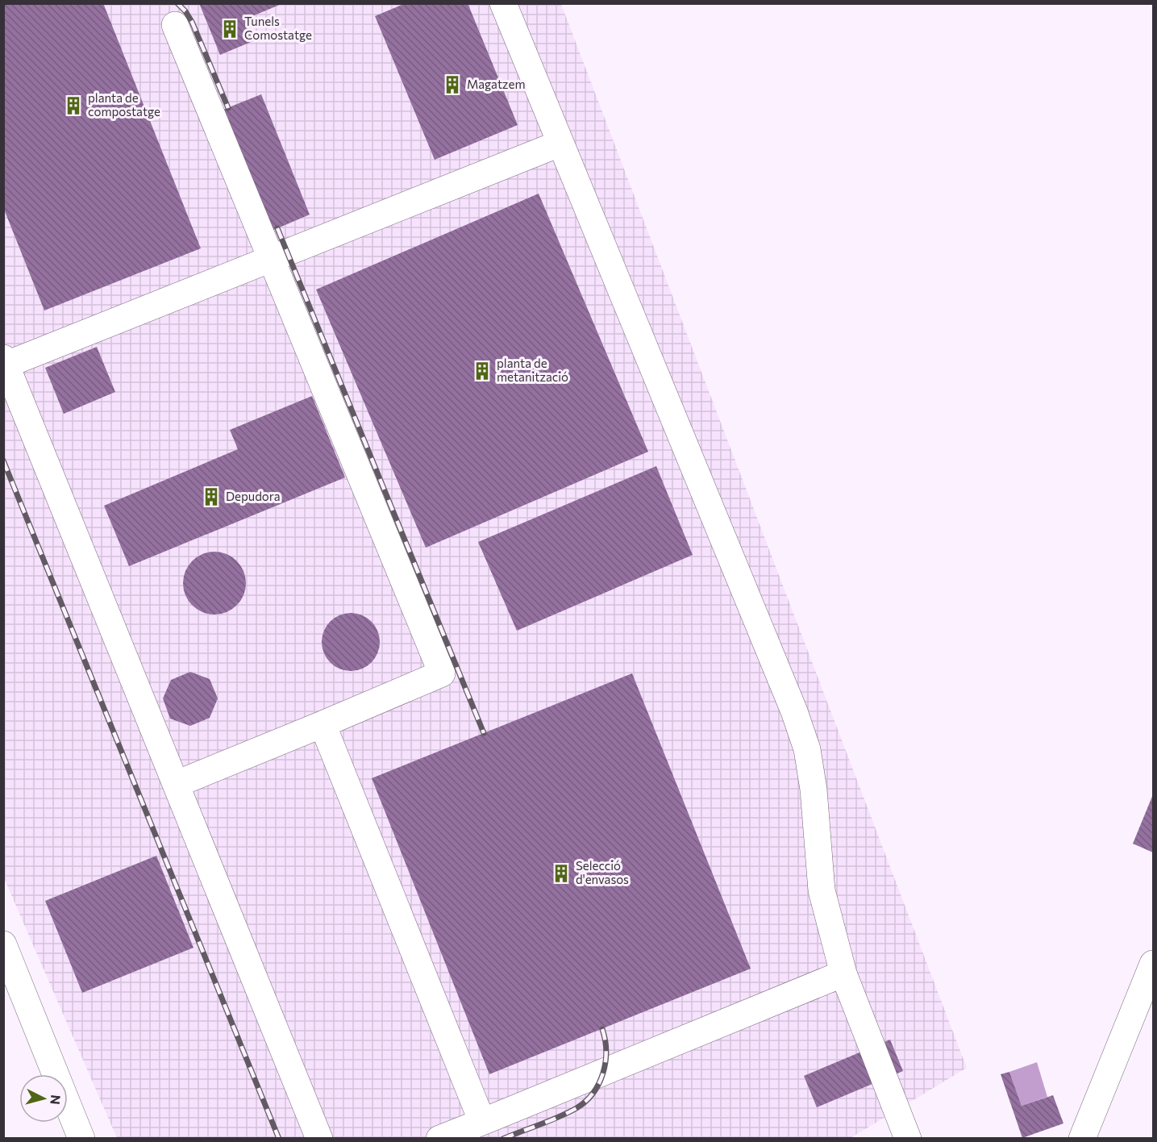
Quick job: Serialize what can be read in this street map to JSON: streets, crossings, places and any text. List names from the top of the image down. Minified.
{"places":{"building":["Tunels Comostatge","Magatzem","planta de compostatge","planta de metanització","Depudora","Selecció d'envasos"]},"north":"right"}
